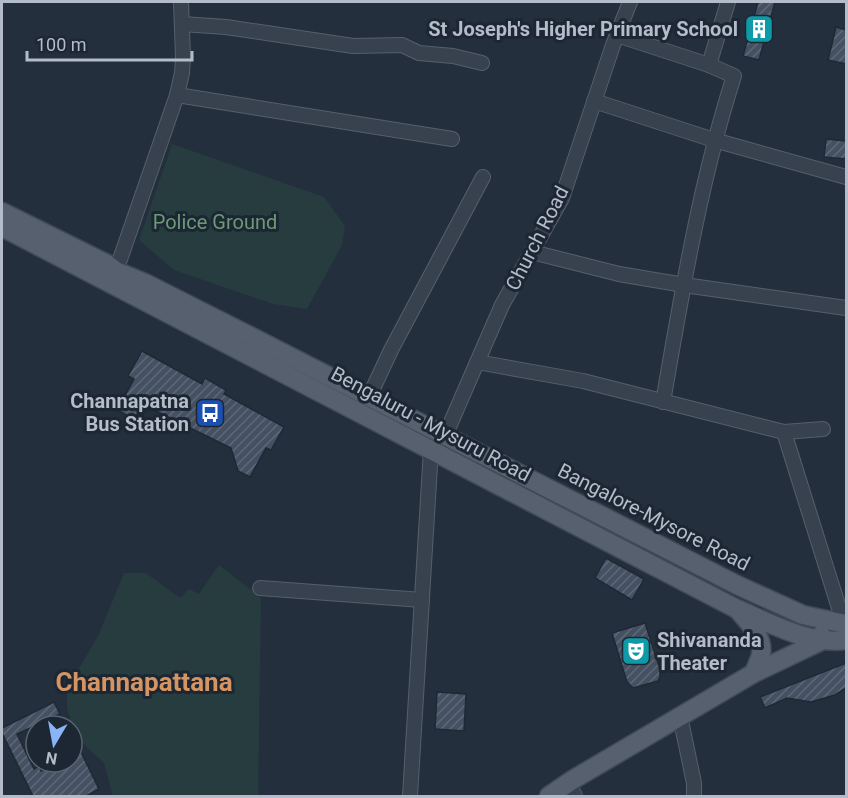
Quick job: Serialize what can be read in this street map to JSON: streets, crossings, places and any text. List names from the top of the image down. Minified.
{"streets":{"main road":["Bengaluru - Mysuru Road","Bangalore-Mysore Road"],"street":["Church Road"]},"crossings":[["Church Road","Bengaluru - Mysuru Road"],["Church Road","Bangalore-Mysore Road"],["Bengaluru - Mysuru Road","Bangalore-Mysore Road"]],"districts":["Channapattana"],"parks":["Police Ground"],"places":{"building":["St Joseph's Higher Primary School"],"bus stop":["Channapatna Bus Station"],"theatre":["Shivananda Theater"]},"scale_bar":"100 m","north":"bottom"}
